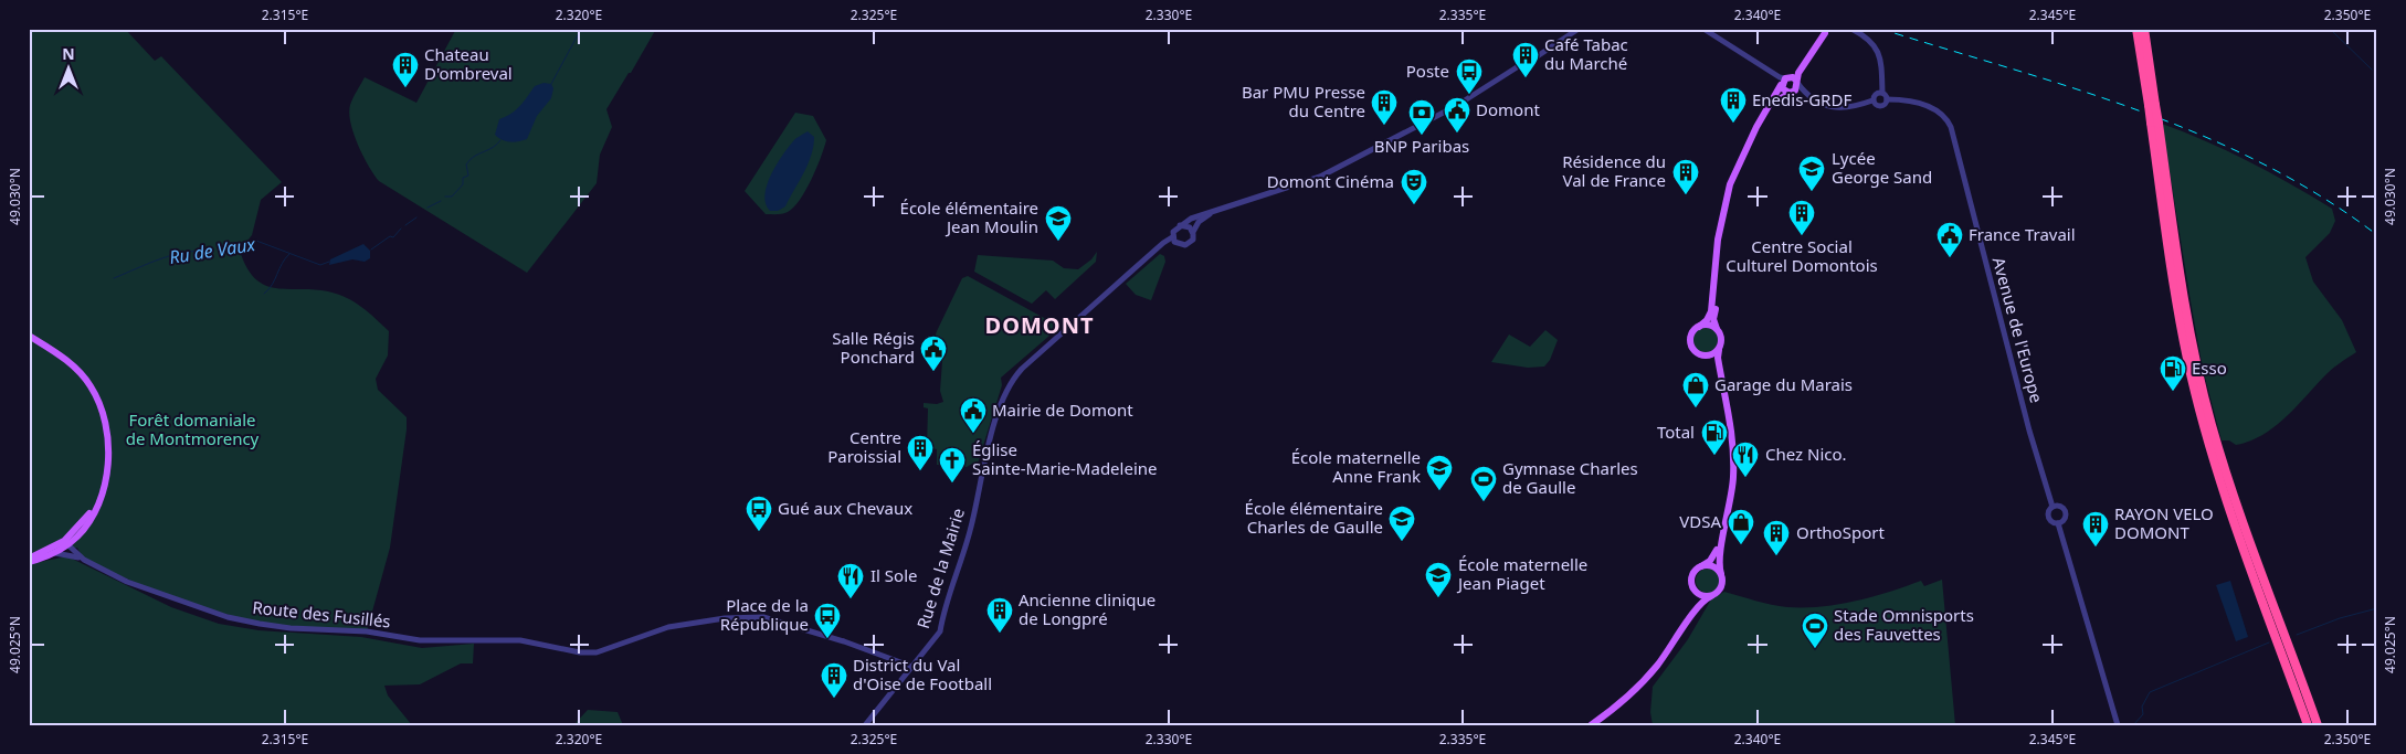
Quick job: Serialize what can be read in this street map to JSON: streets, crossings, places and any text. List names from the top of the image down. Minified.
{"streets":{"street":["Avenue de l'Europe","Rue de la Mairie","Route des Fusillés"]},"crossings":[["Rue de la Mairie","Route des Fusillés"]],"districts":["DOMONT"],"water":["Ru de Vaux"],"parks":["Forêt domaniale de Montmorency"],"places":{"building":["Café Tabac du Marché","Chateau D'ombreval","Enedis-GRDF","Bar PMU Presse du Centre","Résidence du Val de France","Centre Social Culturel Domontois","Centre Paroissial","RAYON VELO DOMONT","OrthoSport","Ancienne clinique de Longpré","District du Val d'Oise de Football"],"bus stop":["Poste","Gué aux Chevaux","Place de la République"],"public building":["Domont","France Travail","Salle Régis Ponchard","Mairie de Domont"],"bank":["BNP Paribas"],"school or university":["Lycée George Sand","École élémentaire Jean Moulin","École maternelle Anne Frank","École élémentaire Charles de Gaulle","École maternelle Jean Piaget"],"theatre":["Domont Cinéma"],"fuel station":["Esso","Total"],"shop":["Garage du Marais","VDSA"],"restaurant":["Chez Nico.","Il Sole"],"church":["Église Sainte-Marie-Madeleine"],"sports":["Gymnase Charles de Gaulle","Stade Omnisports des Fauvettes"]},"north":"top","coordinates":["2.315°E","2.320°E","2.325°E","2.330°E","2.335°E","2.340°E","2.345°E","2.350°E","49.030°N","49.025°N"]}
